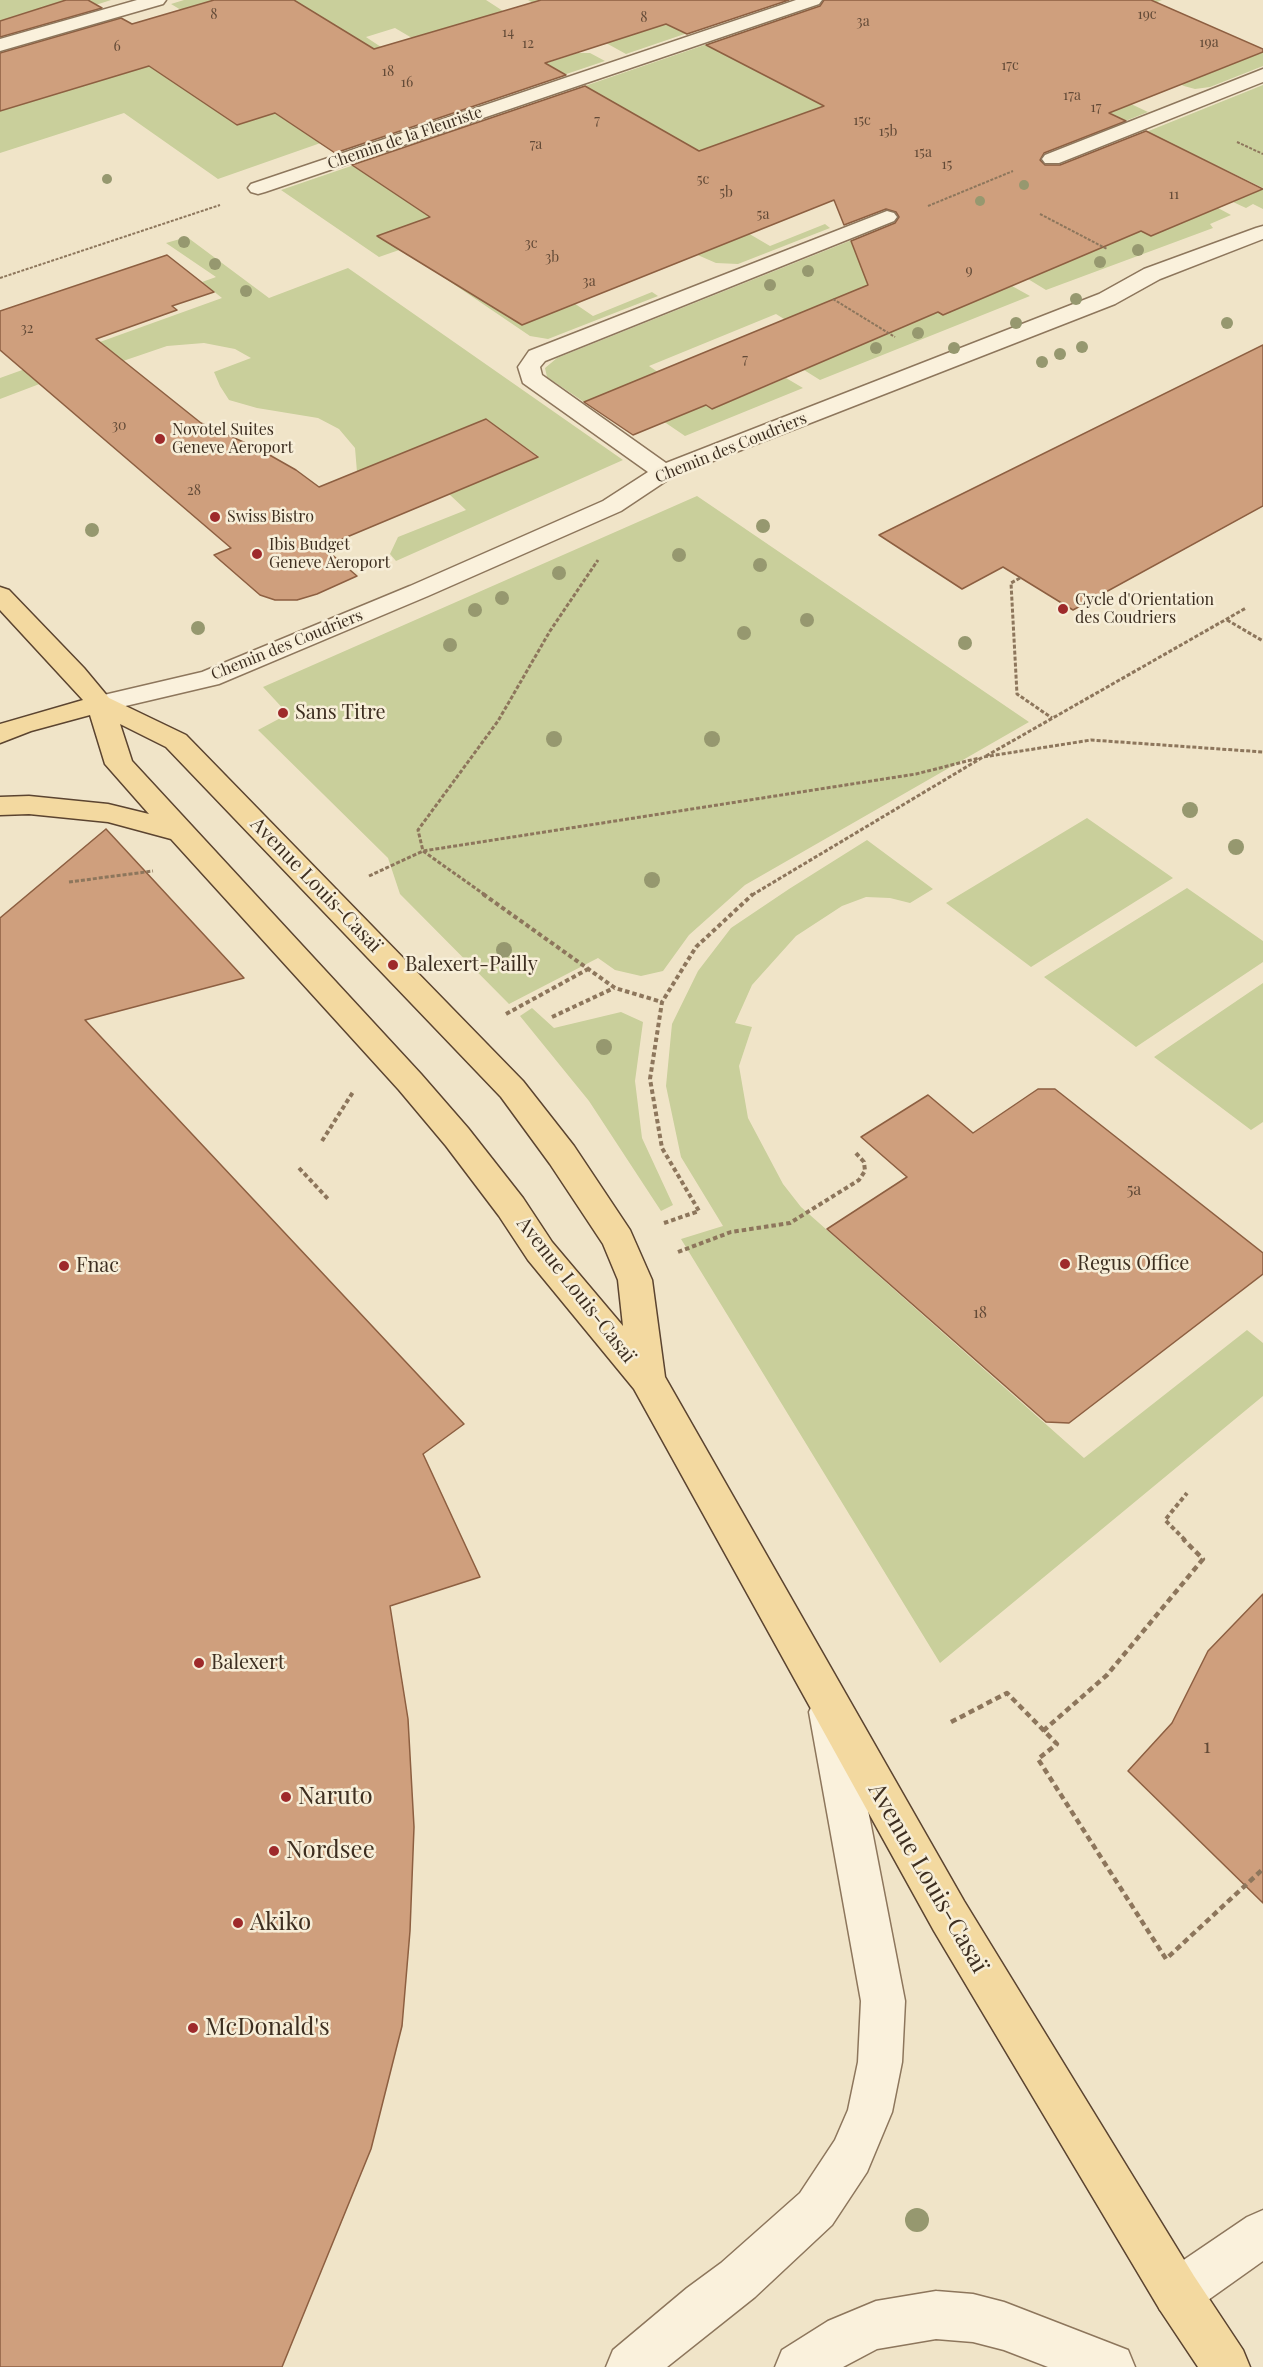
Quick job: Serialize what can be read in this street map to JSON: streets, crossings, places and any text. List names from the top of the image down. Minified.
{"streets":{"main road":["Avenue Louis-Casaï"],"street":["Chemin de la Fleuriste","Chemin des Coudriers"]},"crossings":[["Chemin des Coudriers","Avenue Louis-Casaï"]],"places":["Novotel Suites Geneve Aeroport","Swiss Bistro","Ibis Budget Geneve Aeroport","Cycle d'Orientation des Coudriers","Sans Titre","Balexert-Pailly","Regus Office","Fnac","Balexert","Naruto","Nordsee","Akiko","McDonald's"],"house_numbers":["8","19c","8","3a","14","19a","12","6","17c","18","16","17a","17","7","15c","15b","7a","15a","15","5c","5b","11","5a","3c","3b","9","3a","32","7","30","28","5a","18","1"]}
